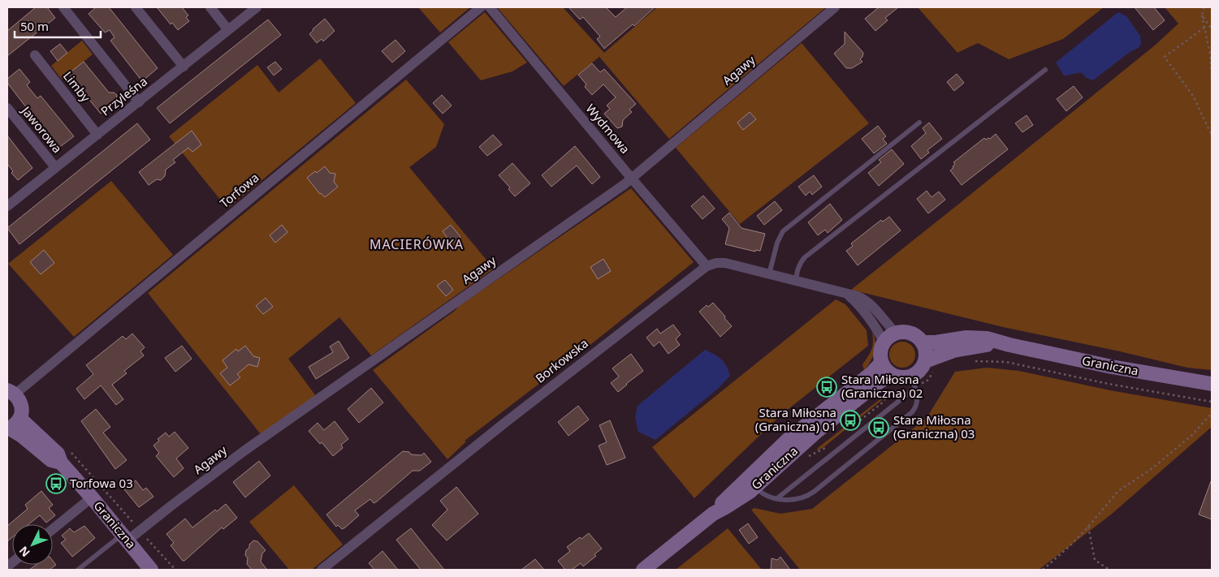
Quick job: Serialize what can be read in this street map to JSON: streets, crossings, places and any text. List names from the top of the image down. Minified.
{"streets":{"street":["Agawy","Limby","Przyleśna","Wydmowa","Jaworowa","Torfowa","Borkowska","Graniczna"]},"crossings":[["Agawy","Wydmowa"],["Agawy","Graniczna"],["Limby","Przyleśna"],["Przyleśna","Jaworowa"],["Wydmowa","Borkowska"]],"districts":["MACIERÓWKA"],"places":{"bus stop":["Stara Miłosna (Graniczna) 02","Stara Miłosna (Graniczna) 01","Stara Miłosna (Graniczna) 03","Torfowa 03"]},"scale_bar":"50 m","north":"bottom left"}
